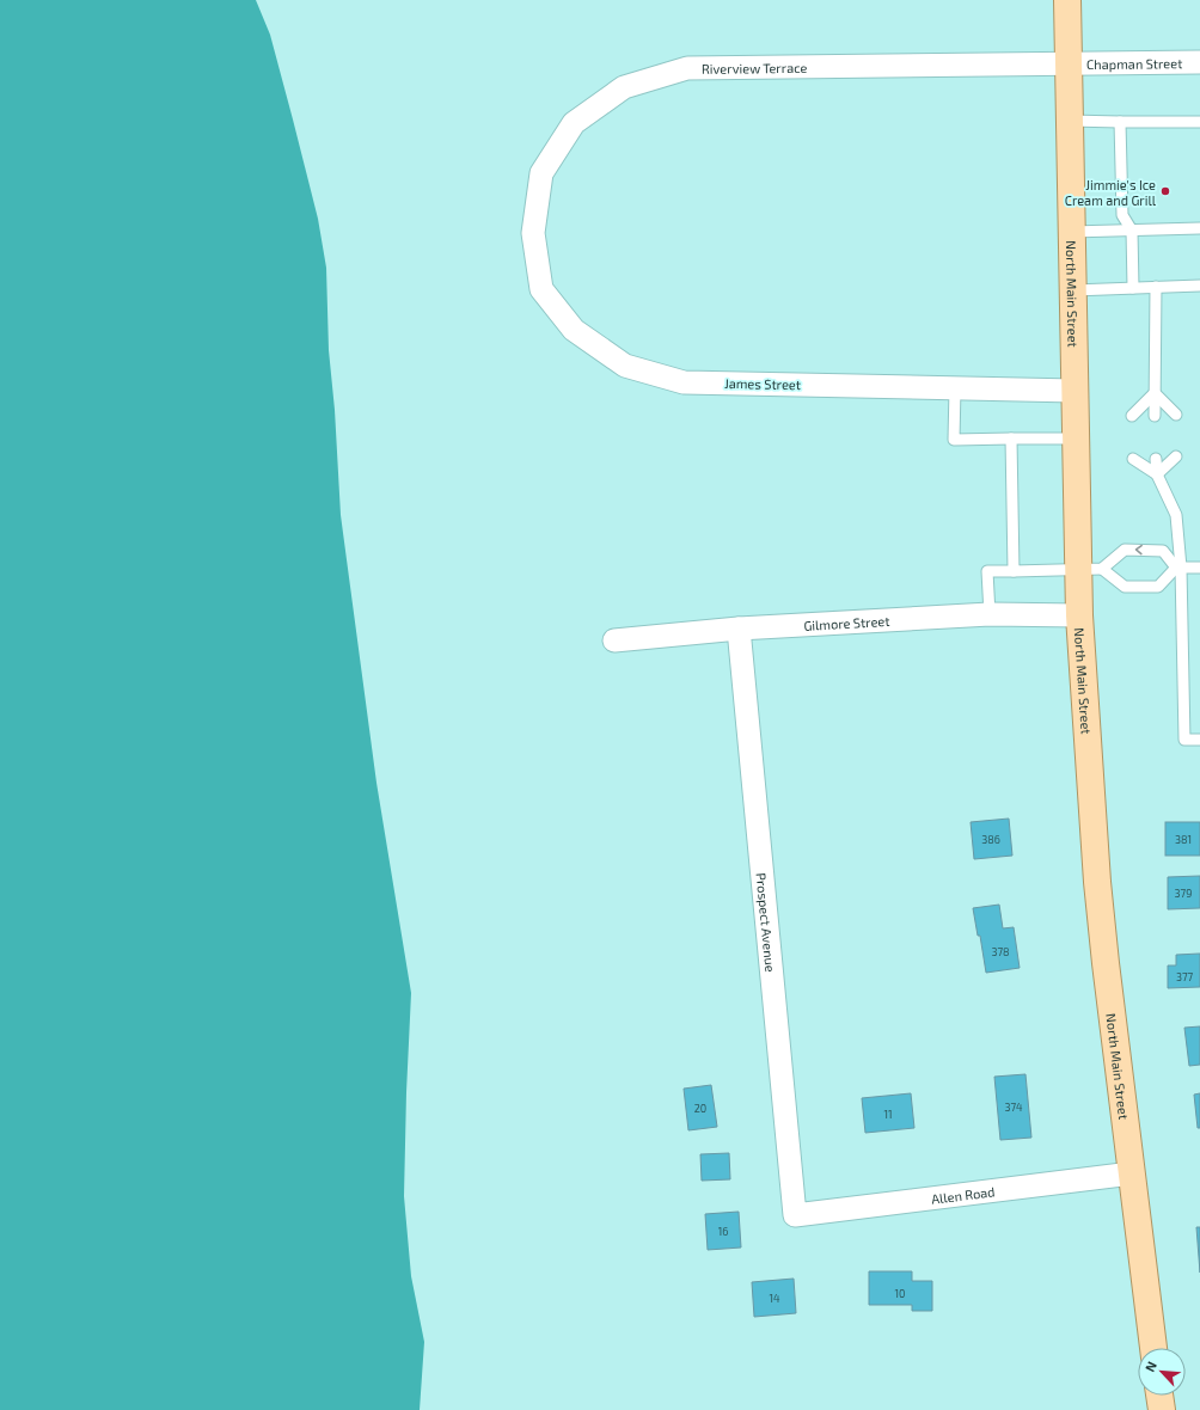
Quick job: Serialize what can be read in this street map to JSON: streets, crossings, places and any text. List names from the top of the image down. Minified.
{"streets":{"main road":["North Main Street"],"street":["Chapman Street","Riverview Terrace","James Street","Gilmore Street","Prospect Avenue","Allen Road"]},"crossings":[["Chapman Street","Riverview Terrace"],["Chapman Street","North Main Street"],["Riverview Terrace","North Main Street"],["Riverview Terrace","James Street"],["North Main Street","James Street"],["North Main Street","Gilmore Street"],["North Main Street","Allen Road"],["Gilmore Street","Prospect Avenue"],["Prospect Avenue","Allen Road"]],"places":["Jimmie's Ice Cream and Grill"],"house_numbers":["386","381","379","378","377","374","20","11","16","10","14"],"north":"top left"}
